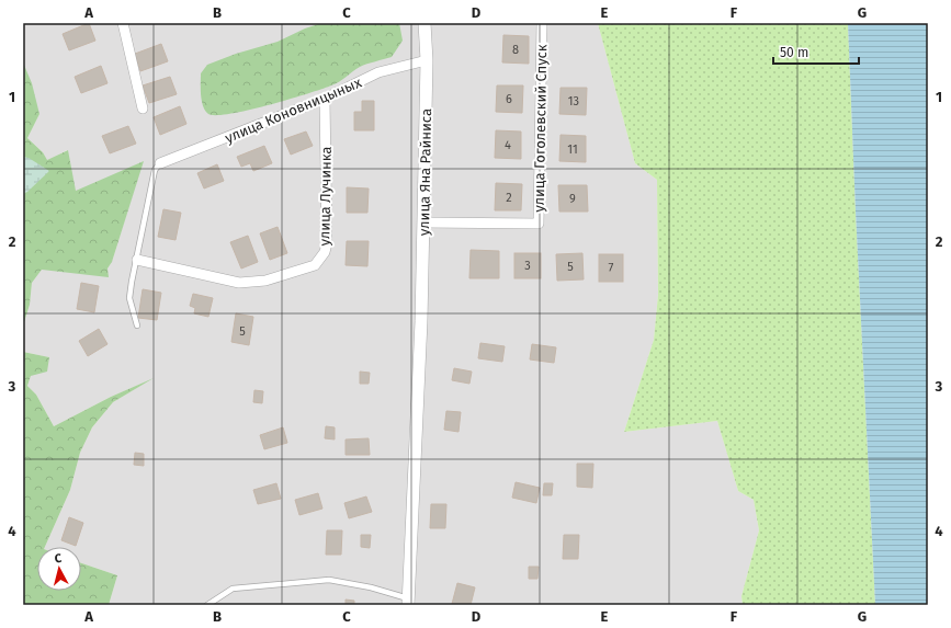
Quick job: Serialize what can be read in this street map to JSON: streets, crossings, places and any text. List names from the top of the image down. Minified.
{"streets":{"street":["улица Коновницыных","улица Гоголевский Спуск","улица Яна Райниса","улица Лучинка"]},"crossings":[["улица Коновницыных","улица Яна Райниса"],["улица Коновницыных","улица Лучинка"],["улица Гоголевский Спуск","улица Яна Райниса"]],"house_numbers":["8","6","13","4","11","2","9","3","5","7","5"],"scale_bar":"50 m","north":"top","grid":{"columns":["A","B","C","D","E","F","G"],"rows":["1","2","3","4"]}}
